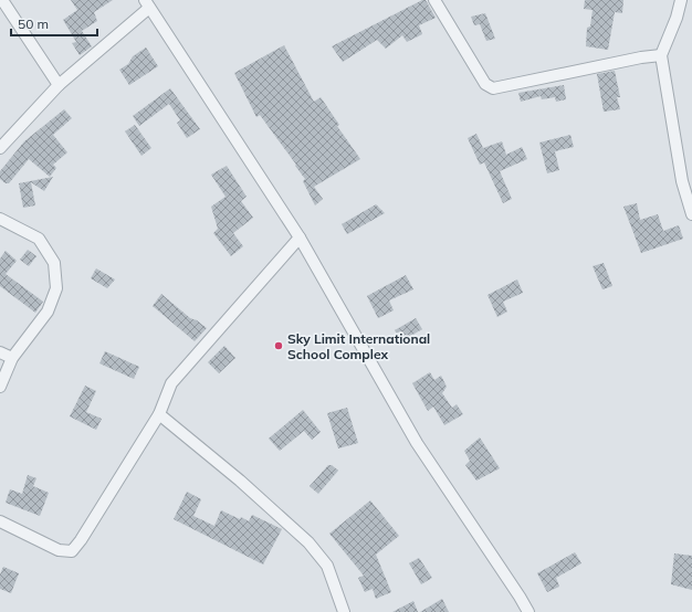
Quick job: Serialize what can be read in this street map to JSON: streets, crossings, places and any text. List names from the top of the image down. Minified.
{"places":["Sky Limit International School Complex"],"scale_bar":"50 m"}
